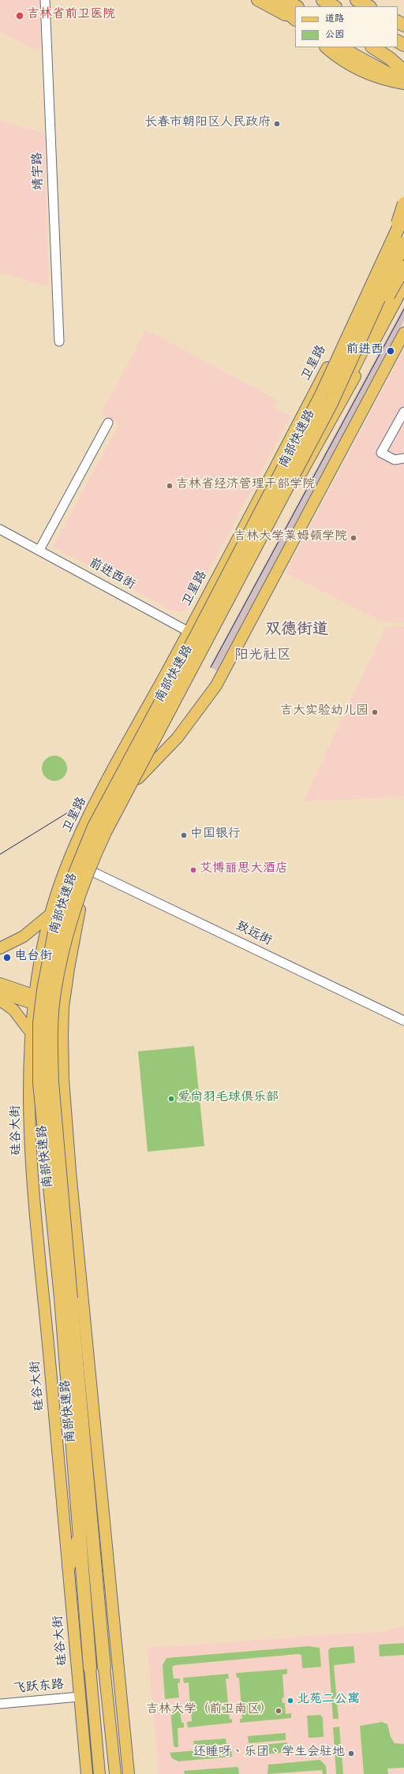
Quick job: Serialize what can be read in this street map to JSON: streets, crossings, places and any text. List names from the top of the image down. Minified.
{"streets":{"highway":["南部快速路"],"main road":["卫星路","硅谷大街"],"street":["靖宇路","前进西街","致远街","飞跃东路"]},"crossings":[["卫星路","前进西街"],["卫星路","硅谷大街"],["南部快速路","硅谷大街"],["硅谷大街","飞跃东路"]],"districts":["双德街道","阳光社区"],"places":["吉林省前卫医院","长春市朝阳区人民政府","前进西","吉林省经济管理干部学院","吉林大学莱姆顿学院","吉大实验幼儿园","中国银行","艾博丽思大酒店","电台街","爱尚羽毛球俱乐部","北苑二公寓","吉林大学（前卫南区）","还睡呀、乐团、学生会驻地"],"legend":["道路","公园"]}
